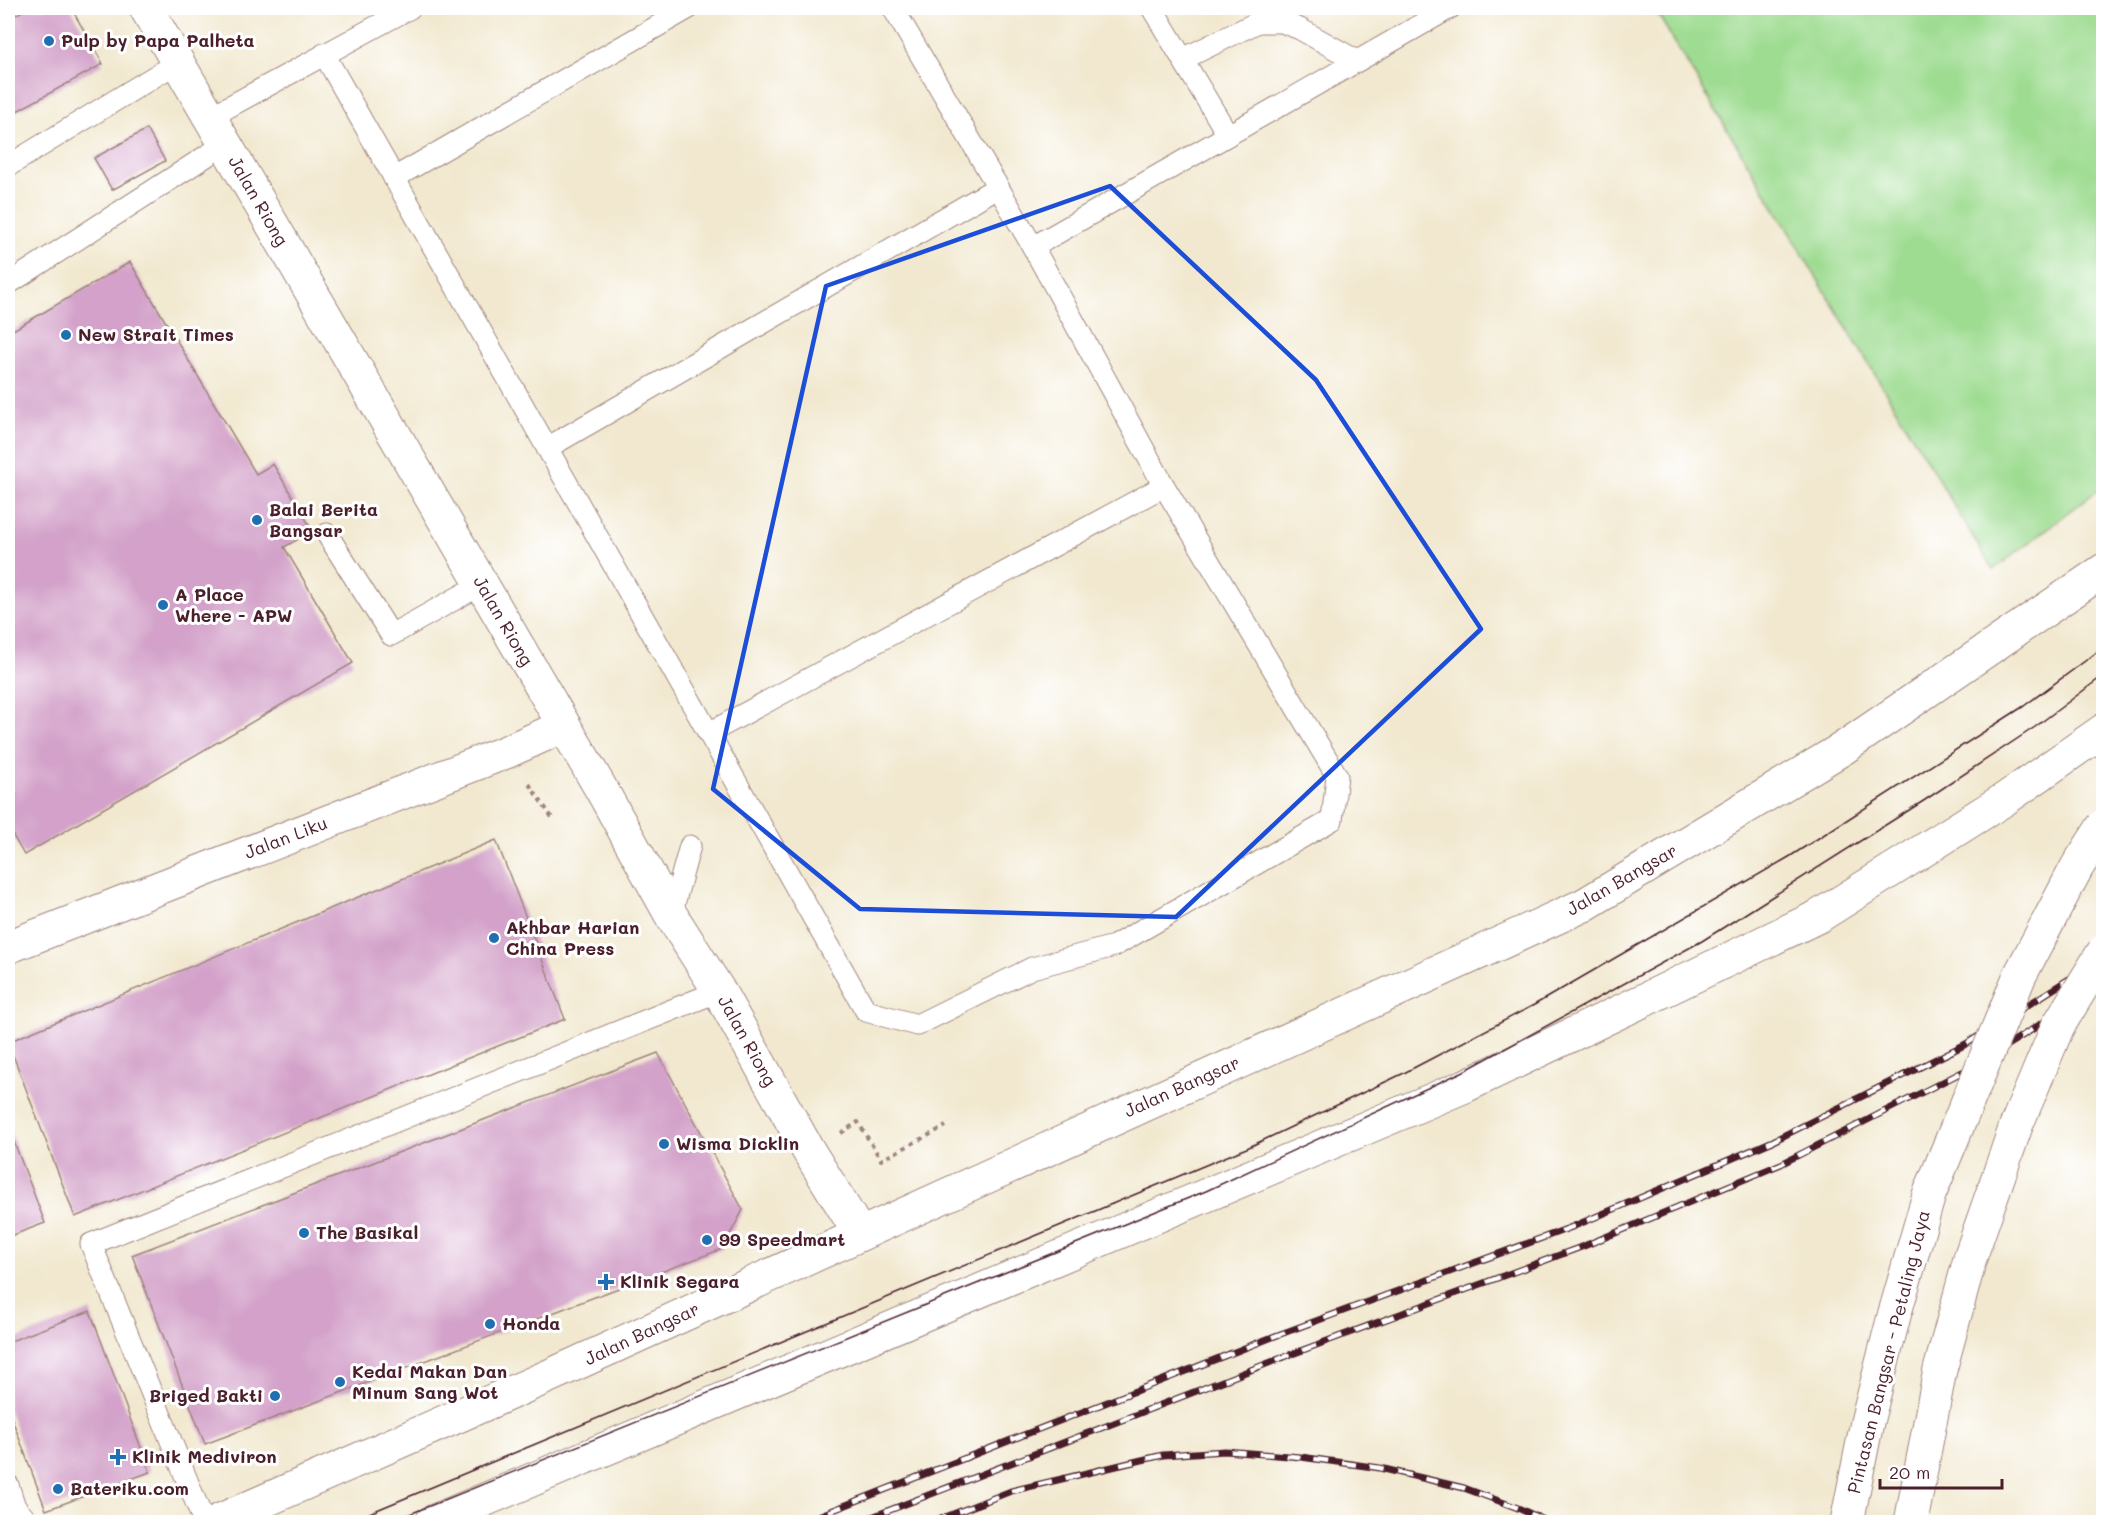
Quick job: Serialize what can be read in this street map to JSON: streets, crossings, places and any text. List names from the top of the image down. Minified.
{"streets":{"main road":["Jalan Riong","Jalan Liku","Jalan Bangsar","Pintasan Bangsar - Petaling Jaya"]},"crossings":[["Jalan Riong","Jalan Liku"],["Jalan Riong","Jalan Bangsar"]],"places":{"other":["Pulp by Papa Palheta","New Strait Times","Balai Berita Bangsar","A Place Where - APW","Akhbar Harian China Press","Wisma Dicklin","The Basikal","99 Speedmart","Honda","Kedai Makan Dan Minum Sang Wot","Briged Bakti","Bateriku.com"],"health":["Klinik Segara","Klinik Mediviron"]},"scale_bar":"20 m"}
